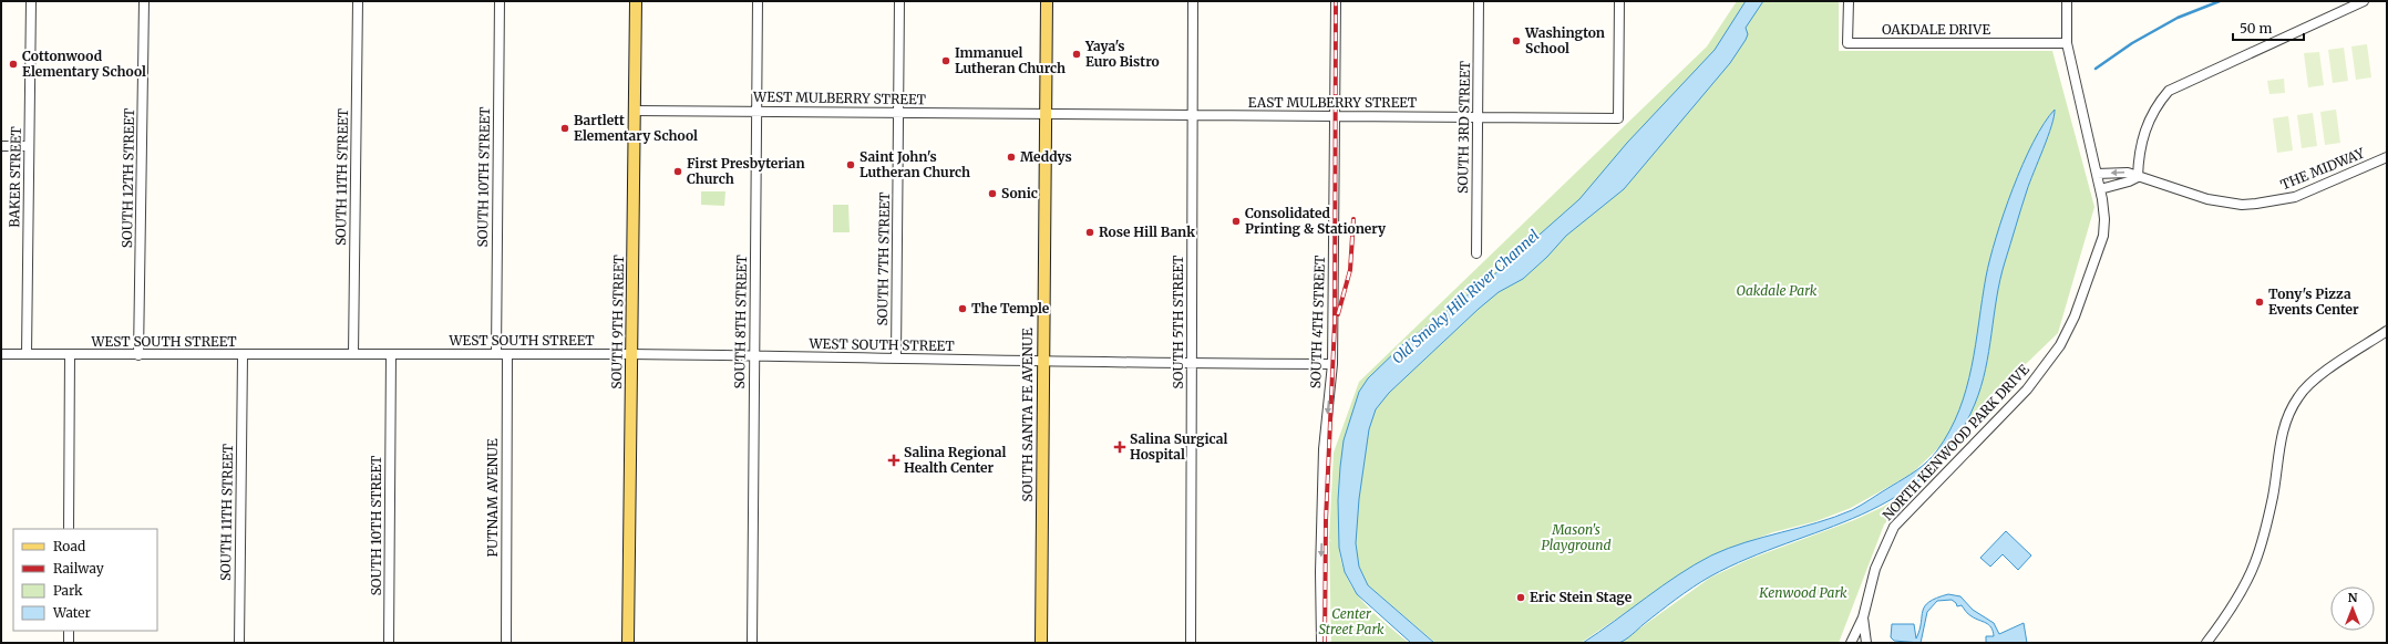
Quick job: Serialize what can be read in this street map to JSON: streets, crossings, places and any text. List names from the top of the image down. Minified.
{"streets":{"main road":["SOUTH 9TH STREET","SOUTH SANTA FE AVENUE"],"street":["OAKDALE DRIVE","WEST MULBERRY STREET","EAST MULBERRY STREET","SOUTH 3RD STREET","THE MIDWAY","BAKER STREET","SOUTH 11TH STREET","SOUTH 10TH STREET","SOUTH 12TH STREET","SOUTH 7TH STREET","SOUTH 8TH STREET","SOUTH 5TH STREET","SOUTH 4TH STREET","WEST SOUTH STREET","NORTH KENWOOD PARK DRIVE","PUTNAM AVENUE"]},"crossings":[["OAKDALE DRIVE","NORTH KENWOOD PARK DRIVE"],["WEST MULBERRY STREET","EAST MULBERRY STREET"],["WEST MULBERRY STREET","SOUTH 7TH STREET"],["WEST MULBERRY STREET","SOUTH 9TH STREET"],["WEST MULBERRY STREET","SOUTH 8TH STREET"],["WEST MULBERRY STREET","SOUTH SANTA FE AVENUE"],["EAST MULBERRY STREET","SOUTH 3RD STREET"],["EAST MULBERRY STREET","SOUTH 5TH STREET"],["EAST MULBERRY STREET","SOUTH 4TH STREET"],["EAST MULBERRY STREET","SOUTH SANTA FE AVENUE"],["THE MIDWAY","NORTH KENWOOD PARK DRIVE"],["BAKER STREET","WEST SOUTH STREET"],["SOUTH 11TH STREET","WEST SOUTH STREET"],["SOUTH 10TH STREET","WEST SOUTH STREET"],["SOUTH 12TH STREET","WEST SOUTH STREET"],["SOUTH 7TH STREET","WEST SOUTH STREET"],["SOUTH 9TH STREET","WEST SOUTH STREET"],["SOUTH 8TH STREET","WEST SOUTH STREET"],["SOUTH 5TH STREET","WEST SOUTH STREET"],["SOUTH 4TH STREET","WEST SOUTH STREET"],["WEST SOUTH STREET","SOUTH SANTA FE AVENUE"],["WEST SOUTH STREET","PUTNAM AVENUE"]],"one_way":["SOUTH 4TH STREET"],"water":["Old Smoky Hill River Channel"],"parks":["Oakdale Park","Mason's Playground","Kenwood Park","Center Street Park"],"places":{"other":["Washington School","Yaya's Euro Bistro","Immanuel Lutheran Church","Cottonwood Elementary School","Bartlett Elementary School","Meddys","Saint John's Lutheran Church","First Presbyterian Church","Sonic","Consolidated Printing & Stationery","Rose Hill Bank","Tony's Pizza Events Center","The Temple","Eric Stein Stage"],"health":["Salina Surgical Hospital","Salina Regional Health Center"]},"legend":["Road","Railway","Park","Water"],"scale_bar":"50 m","north":"top"}
